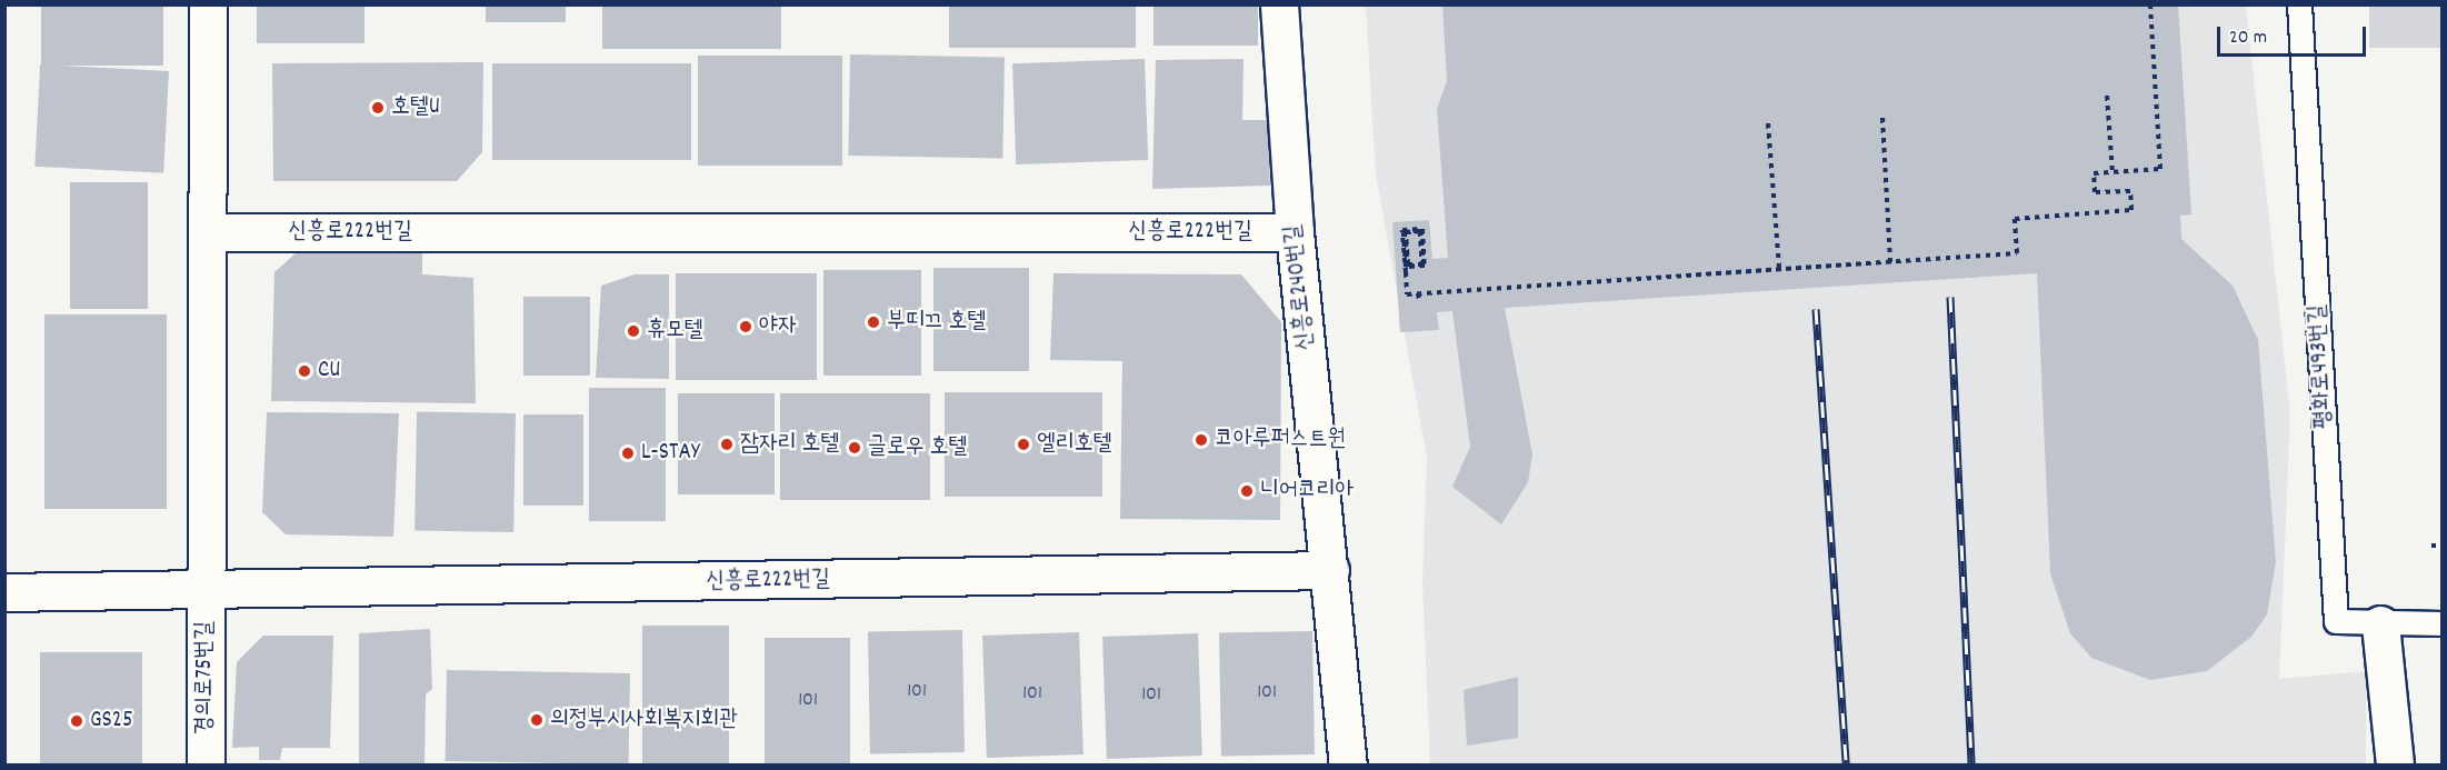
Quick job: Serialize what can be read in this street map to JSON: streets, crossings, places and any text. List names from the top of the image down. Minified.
{"streets":{"street":["신흥로222번길","신흥로240번길","경의로75번길"],"lane":["평화로493번길"]},"crossings":[["신흥로222번길","신흥로240번길"],["신흥로222번길","경의로75번길"]],"places":["호텔U","부띠끄 호텔","야자","휴모텔","CU","코아루퍼스트원","잠자리 호텔","엘리호텔","글로우 호텔","L-STAY","니어코리아","의정부시사회복지회관","GS25"],"house_numbers":["101","101","101","101","101"],"scale_bar":"20 m"}
